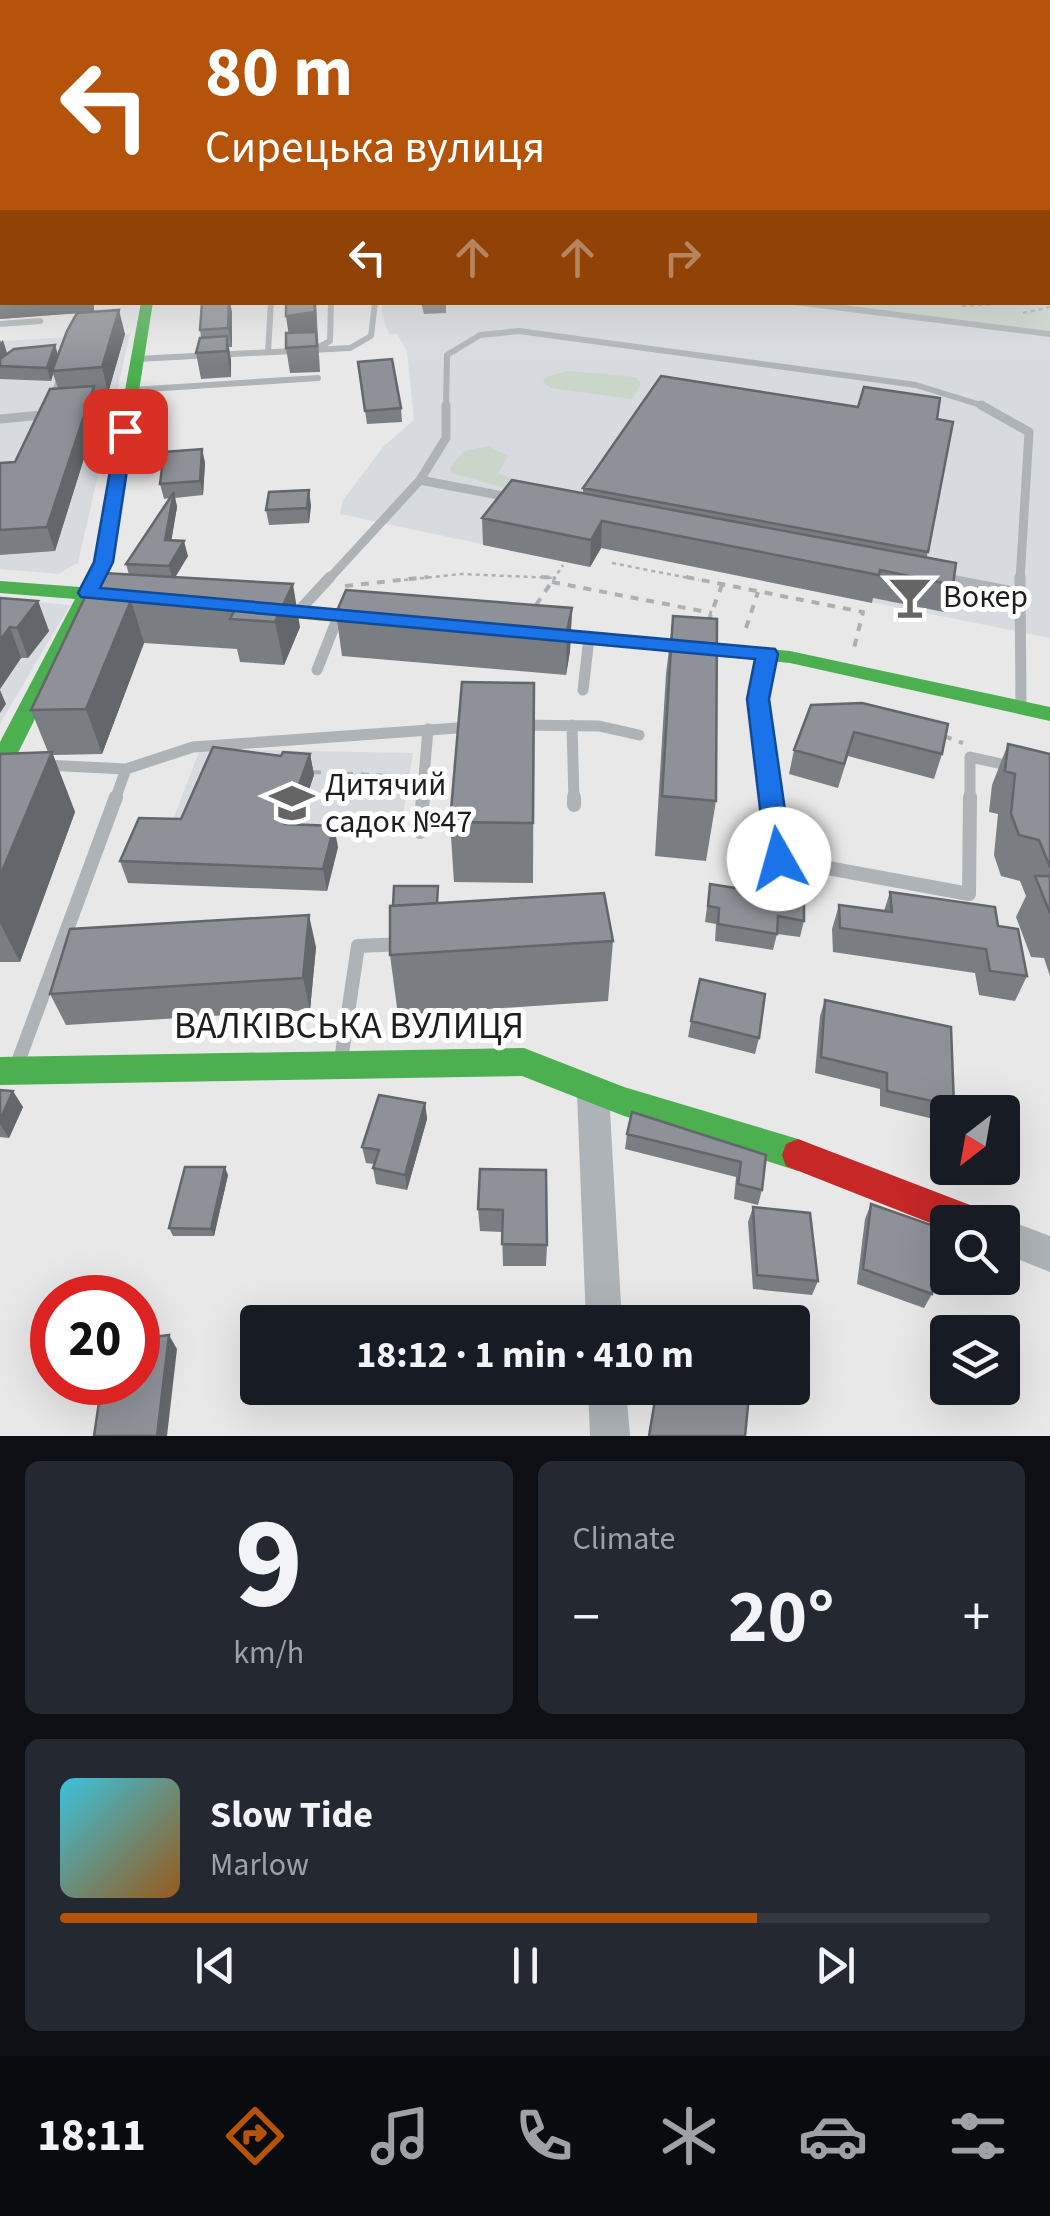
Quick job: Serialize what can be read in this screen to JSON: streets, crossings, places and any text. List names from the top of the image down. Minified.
{"streets":{"street":["ВАЛКІВСЬКА ВУЛИЦЯ"]},"places":{"bar":["Вокер"],"school or university":["Дитячий садок №47"]},"north":"bottom left","page":{"turn":["80 m","Сирецька вулиця"],"limit":"20","trip":"18:12 · 1 min · 410 m","tile":[["9","km/h"],"Climate"],"heat":["−","20°","+"],"song":["Slow Tide","Marlow"],"tabs":"18:11"}}
